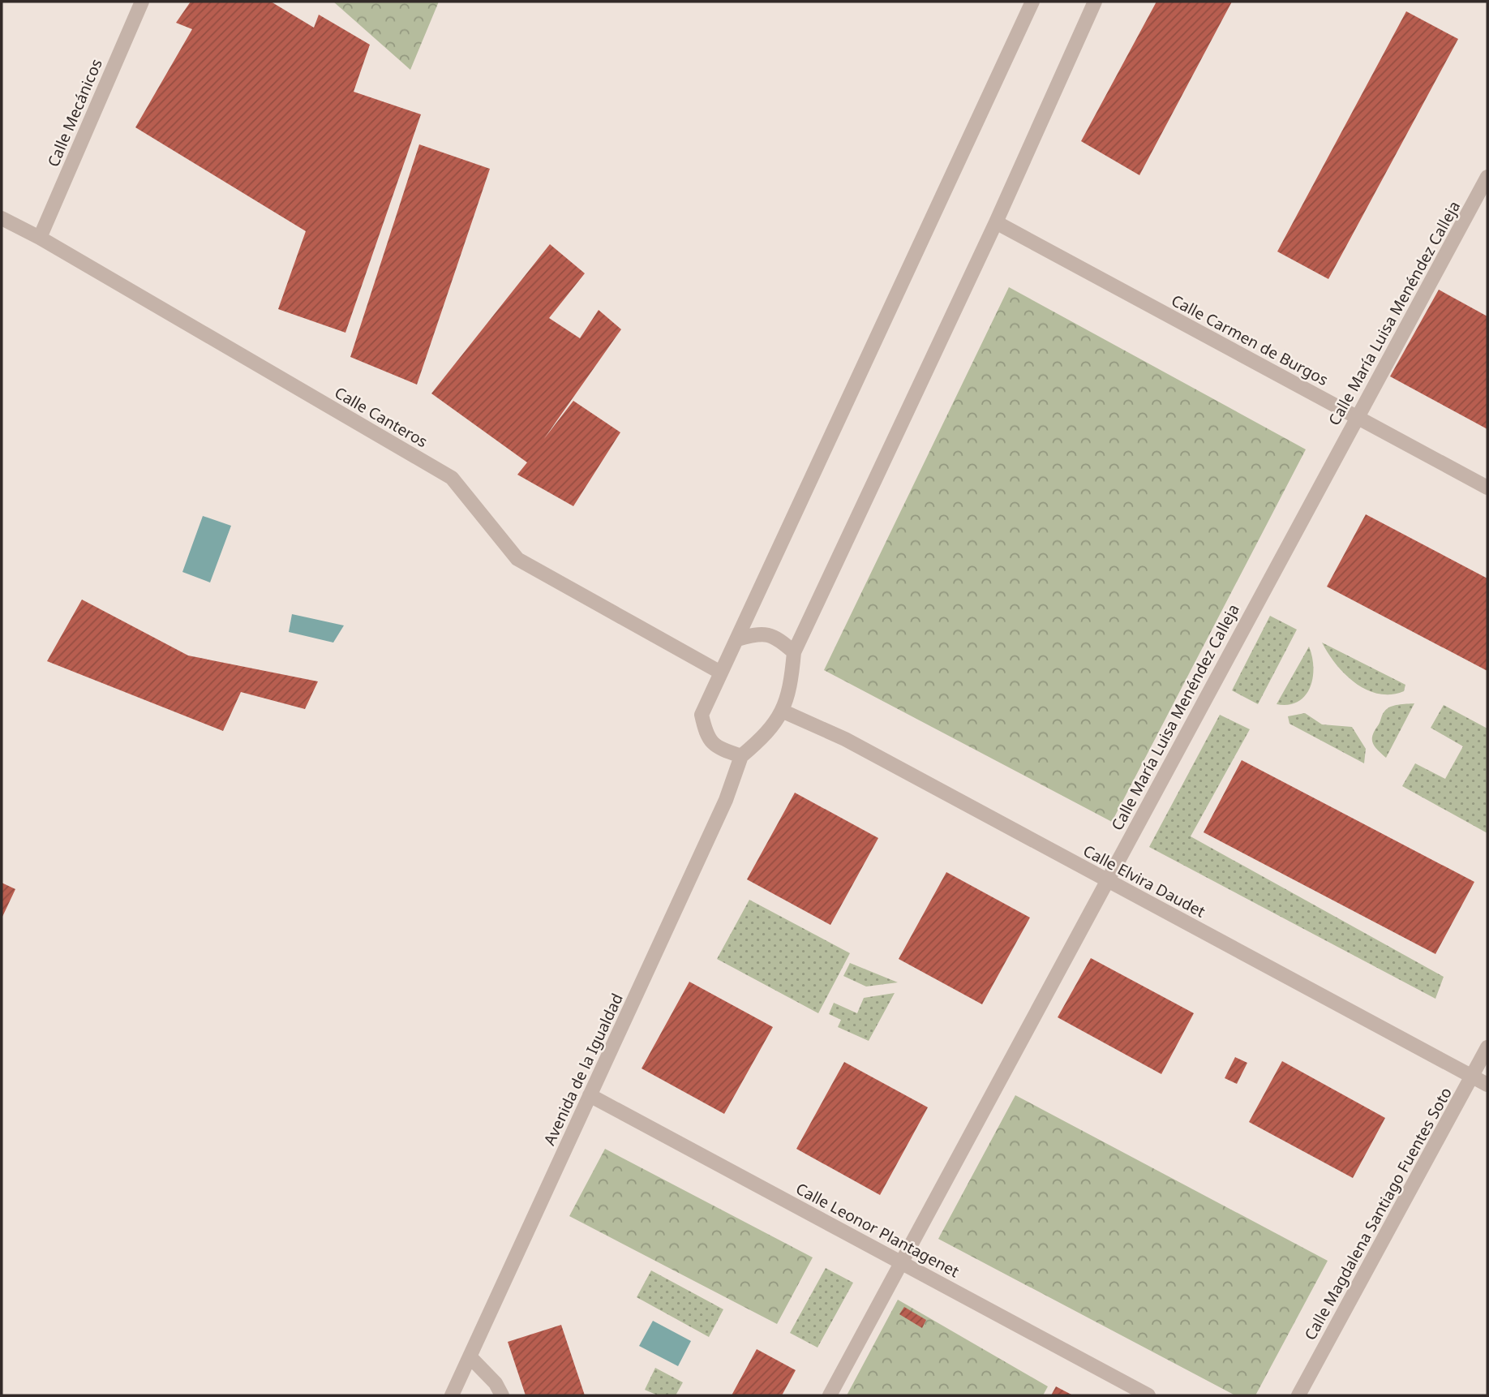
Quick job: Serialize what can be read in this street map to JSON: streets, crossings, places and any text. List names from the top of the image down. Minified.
{"streets":{"street":["Calle Mecánicos","Calle María Luisa Menéndez Calleja","Calle Carmen de Burgos","Calle Canteros","Calle Elvira Daudet","Avenida de la Igualdad","Calle Magdalena Santiago Fuentes Soto","Calle Leonor Plantagenet"]},"crossings":[["Calle Mecánicos","Calle Canteros"],["Calle María Luisa Menéndez Calleja","Calle Carmen de Burgos"],["Calle María Luisa Menéndez Calleja","Calle Elvira Daudet"],["Calle María Luisa Menéndez Calleja","Calle Leonor Plantagenet"],["Calle Canteros","Calle Elvira Daudet"],["Calle Canteros","Avenida de la Igualdad"],["Calle Elvira Daudet","Avenida de la Igualdad"],["Calle Elvira Daudet","Calle Magdalena Santiago Fuentes Soto"],["Avenida de la Igualdad","Calle Leonor Plantagenet"]]}
